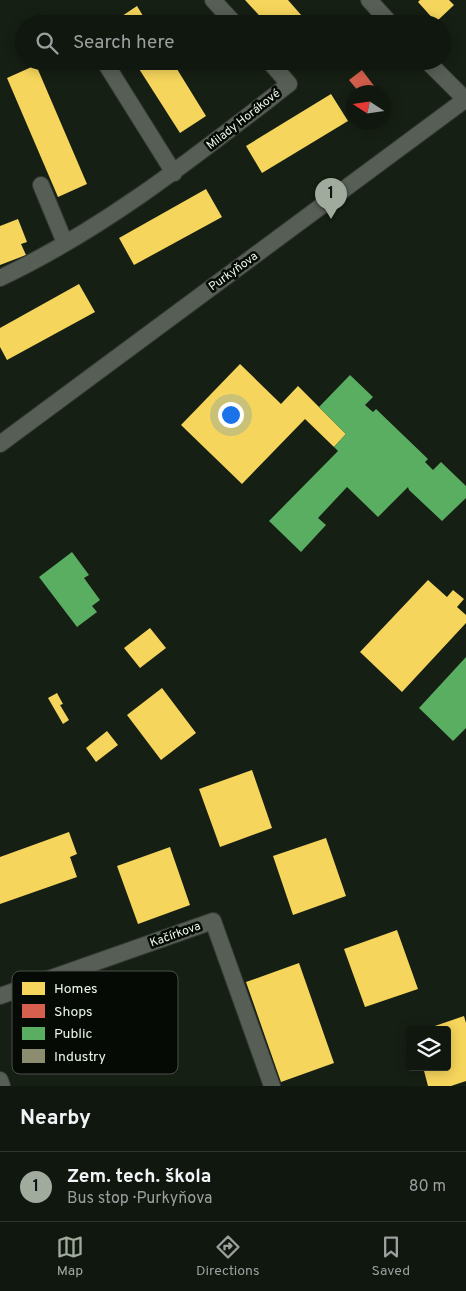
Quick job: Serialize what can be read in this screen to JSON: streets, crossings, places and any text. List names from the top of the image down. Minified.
{"streets":{"street":["Milady Horákové","Purkyňova","Kačírkova"]},"legend":["Homes","Shops","Public","Industry"],"north":"left","page":{"search":"Search here","pins":"1","heading":"Nearby","list":[{"mark":"1","name":"Zem. tech. škola","note":"Bus stop · Purkyňova","value":"80 m"}],"nav":["Map","Directions","Saved"]}}
